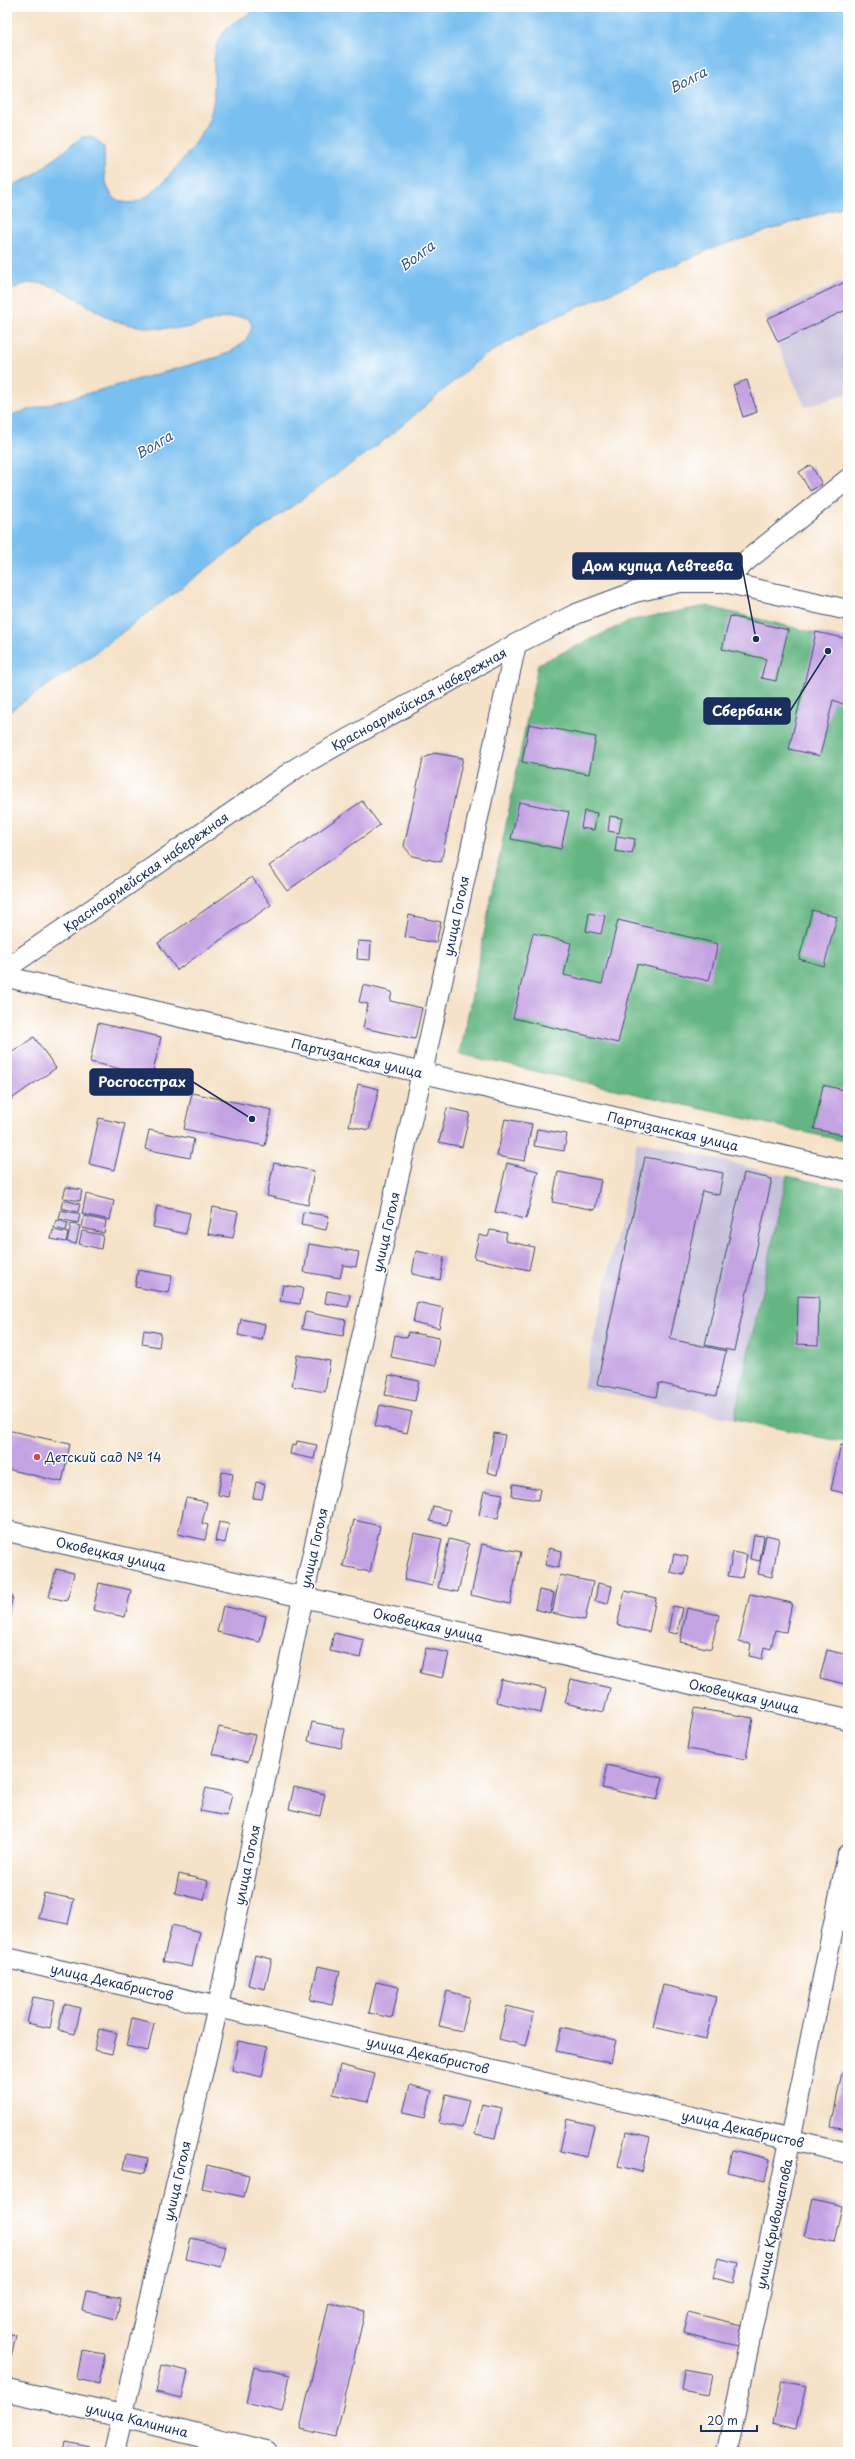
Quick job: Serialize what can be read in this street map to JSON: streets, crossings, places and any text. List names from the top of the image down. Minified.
{"streets":{"main road":["улица Калинина"],"street":["Красноармейская набережная","улица Гоголя","Партизанская улица","Оковецкая улица","улица Декабристов","улица Кривощапова"]},"crossings":[["Красноармейская набережная","улица Гоголя"],["улица Гоголя","Партизанская улица"],["улица Гоголя","Оковецкая улица"],["улица Гоголя","улица Декабристов"],["улица Гоголя","улица Калинина"],["улица Декабристов","улица Кривощапова"]],"water":["Волга"],"places":["Дом купца Левтеева","Сбербанк","Росгосстрах","Детский сад № 14"],"scale_bar":"20 m"}
